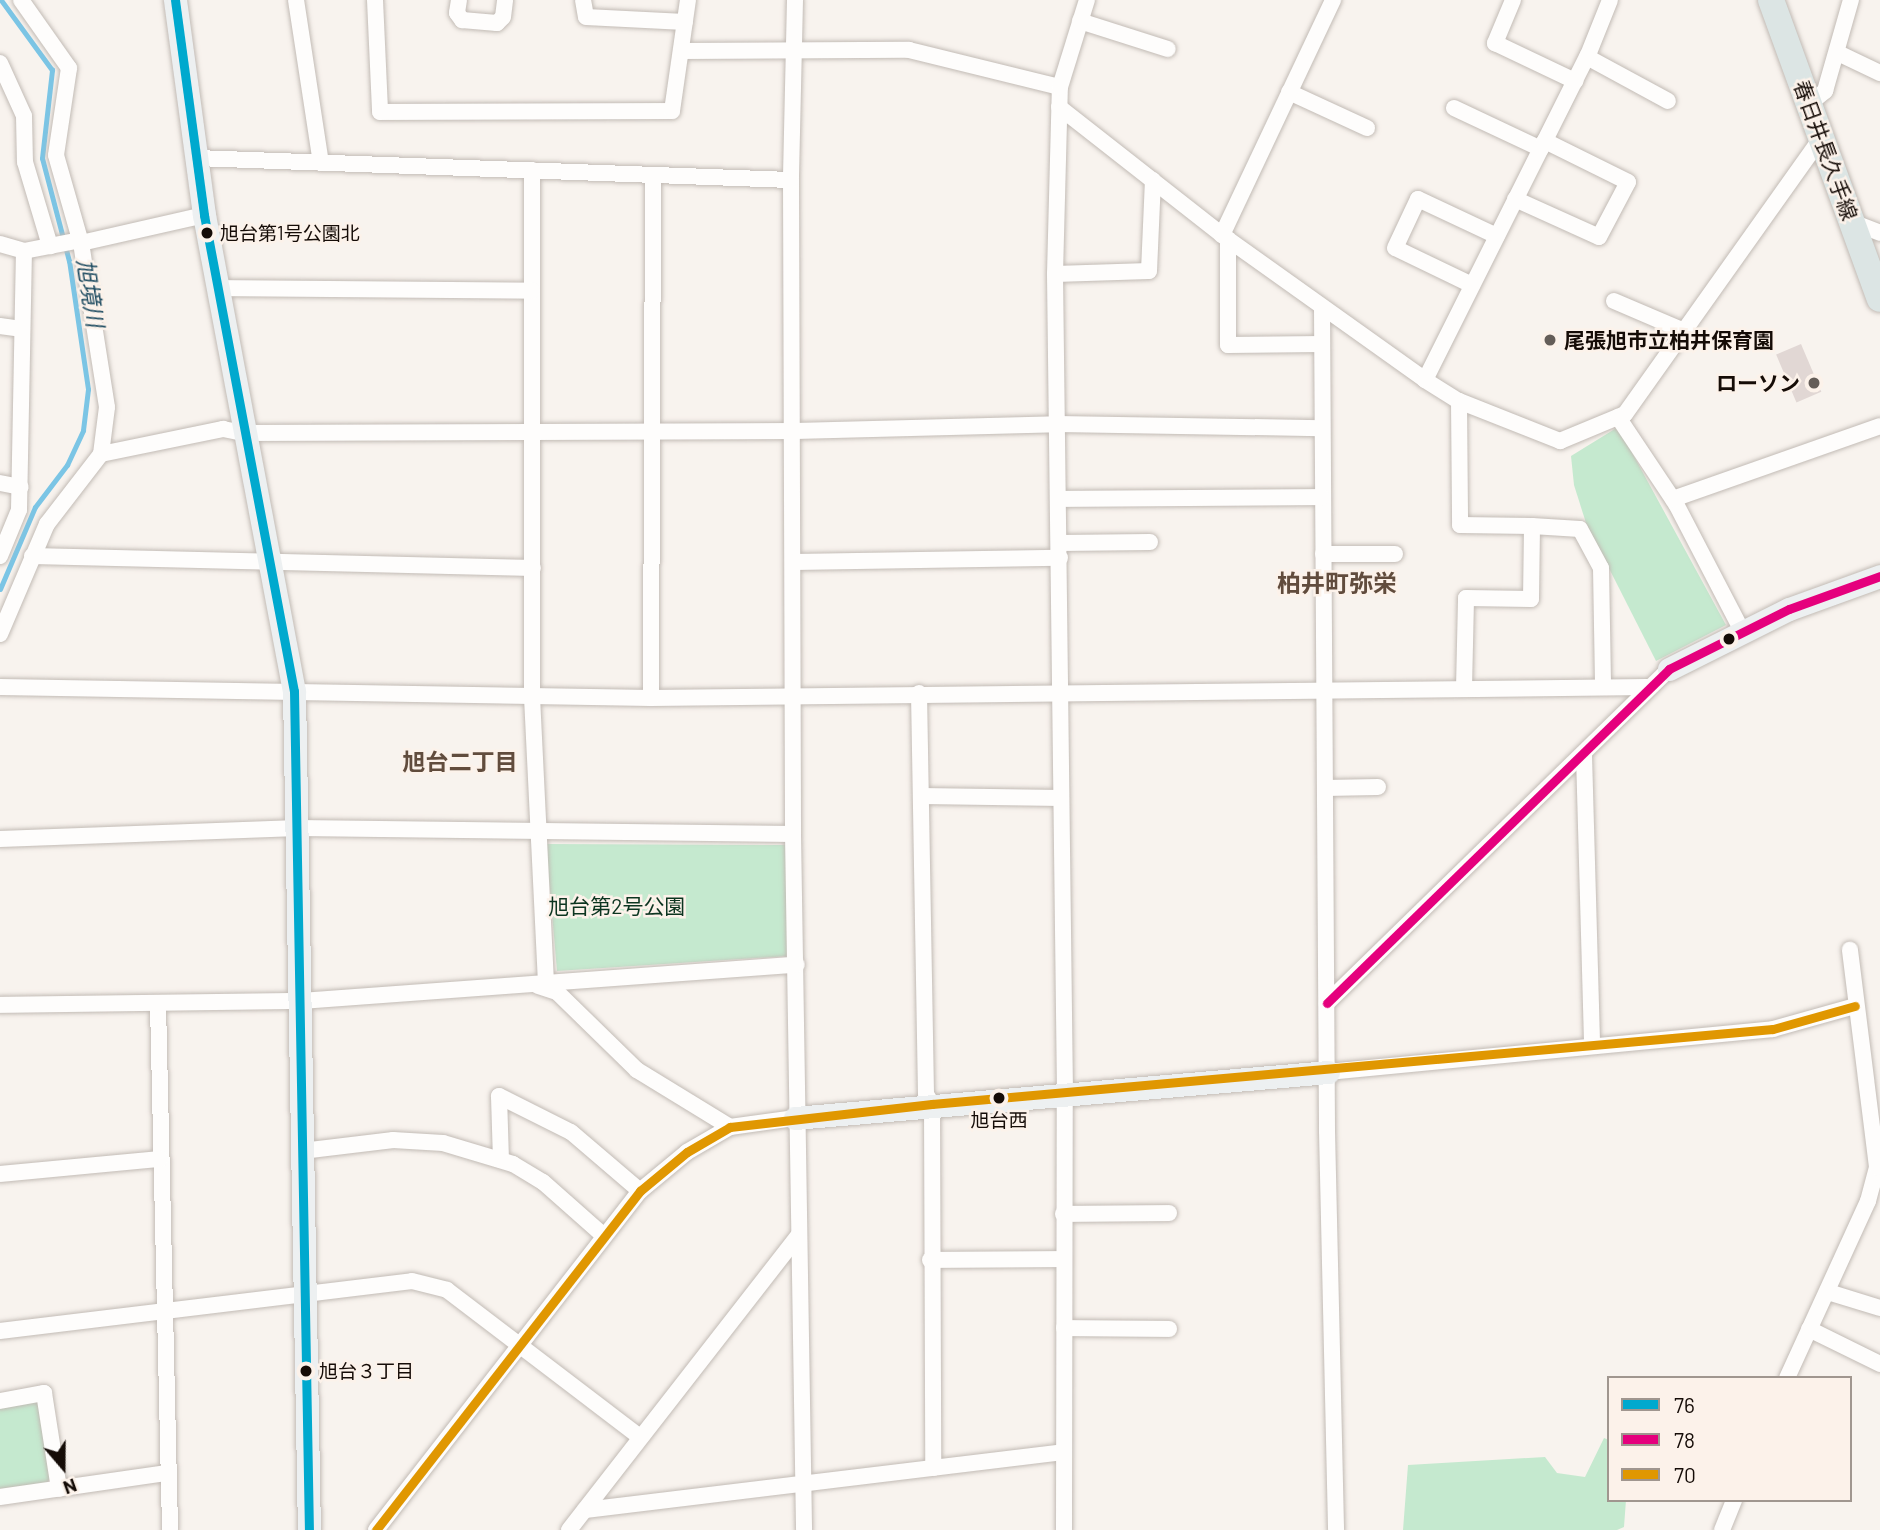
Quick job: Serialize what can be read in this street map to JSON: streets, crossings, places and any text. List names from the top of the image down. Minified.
{"streets":{"main road":["春日井長久手線"]},"districts":["柏井町弥栄","旭台二丁目"],"water":["旭境川"],"parks":["旭台第2号公園"],"places":["旭台第1号公園北","尾張旭市立柏井保育園","ローソン","旭台西","旭台３丁目"],"lines":["transit line 76","transit line 78","transit line 70"],"legend":["76","78","70"],"north":"bottom"}
